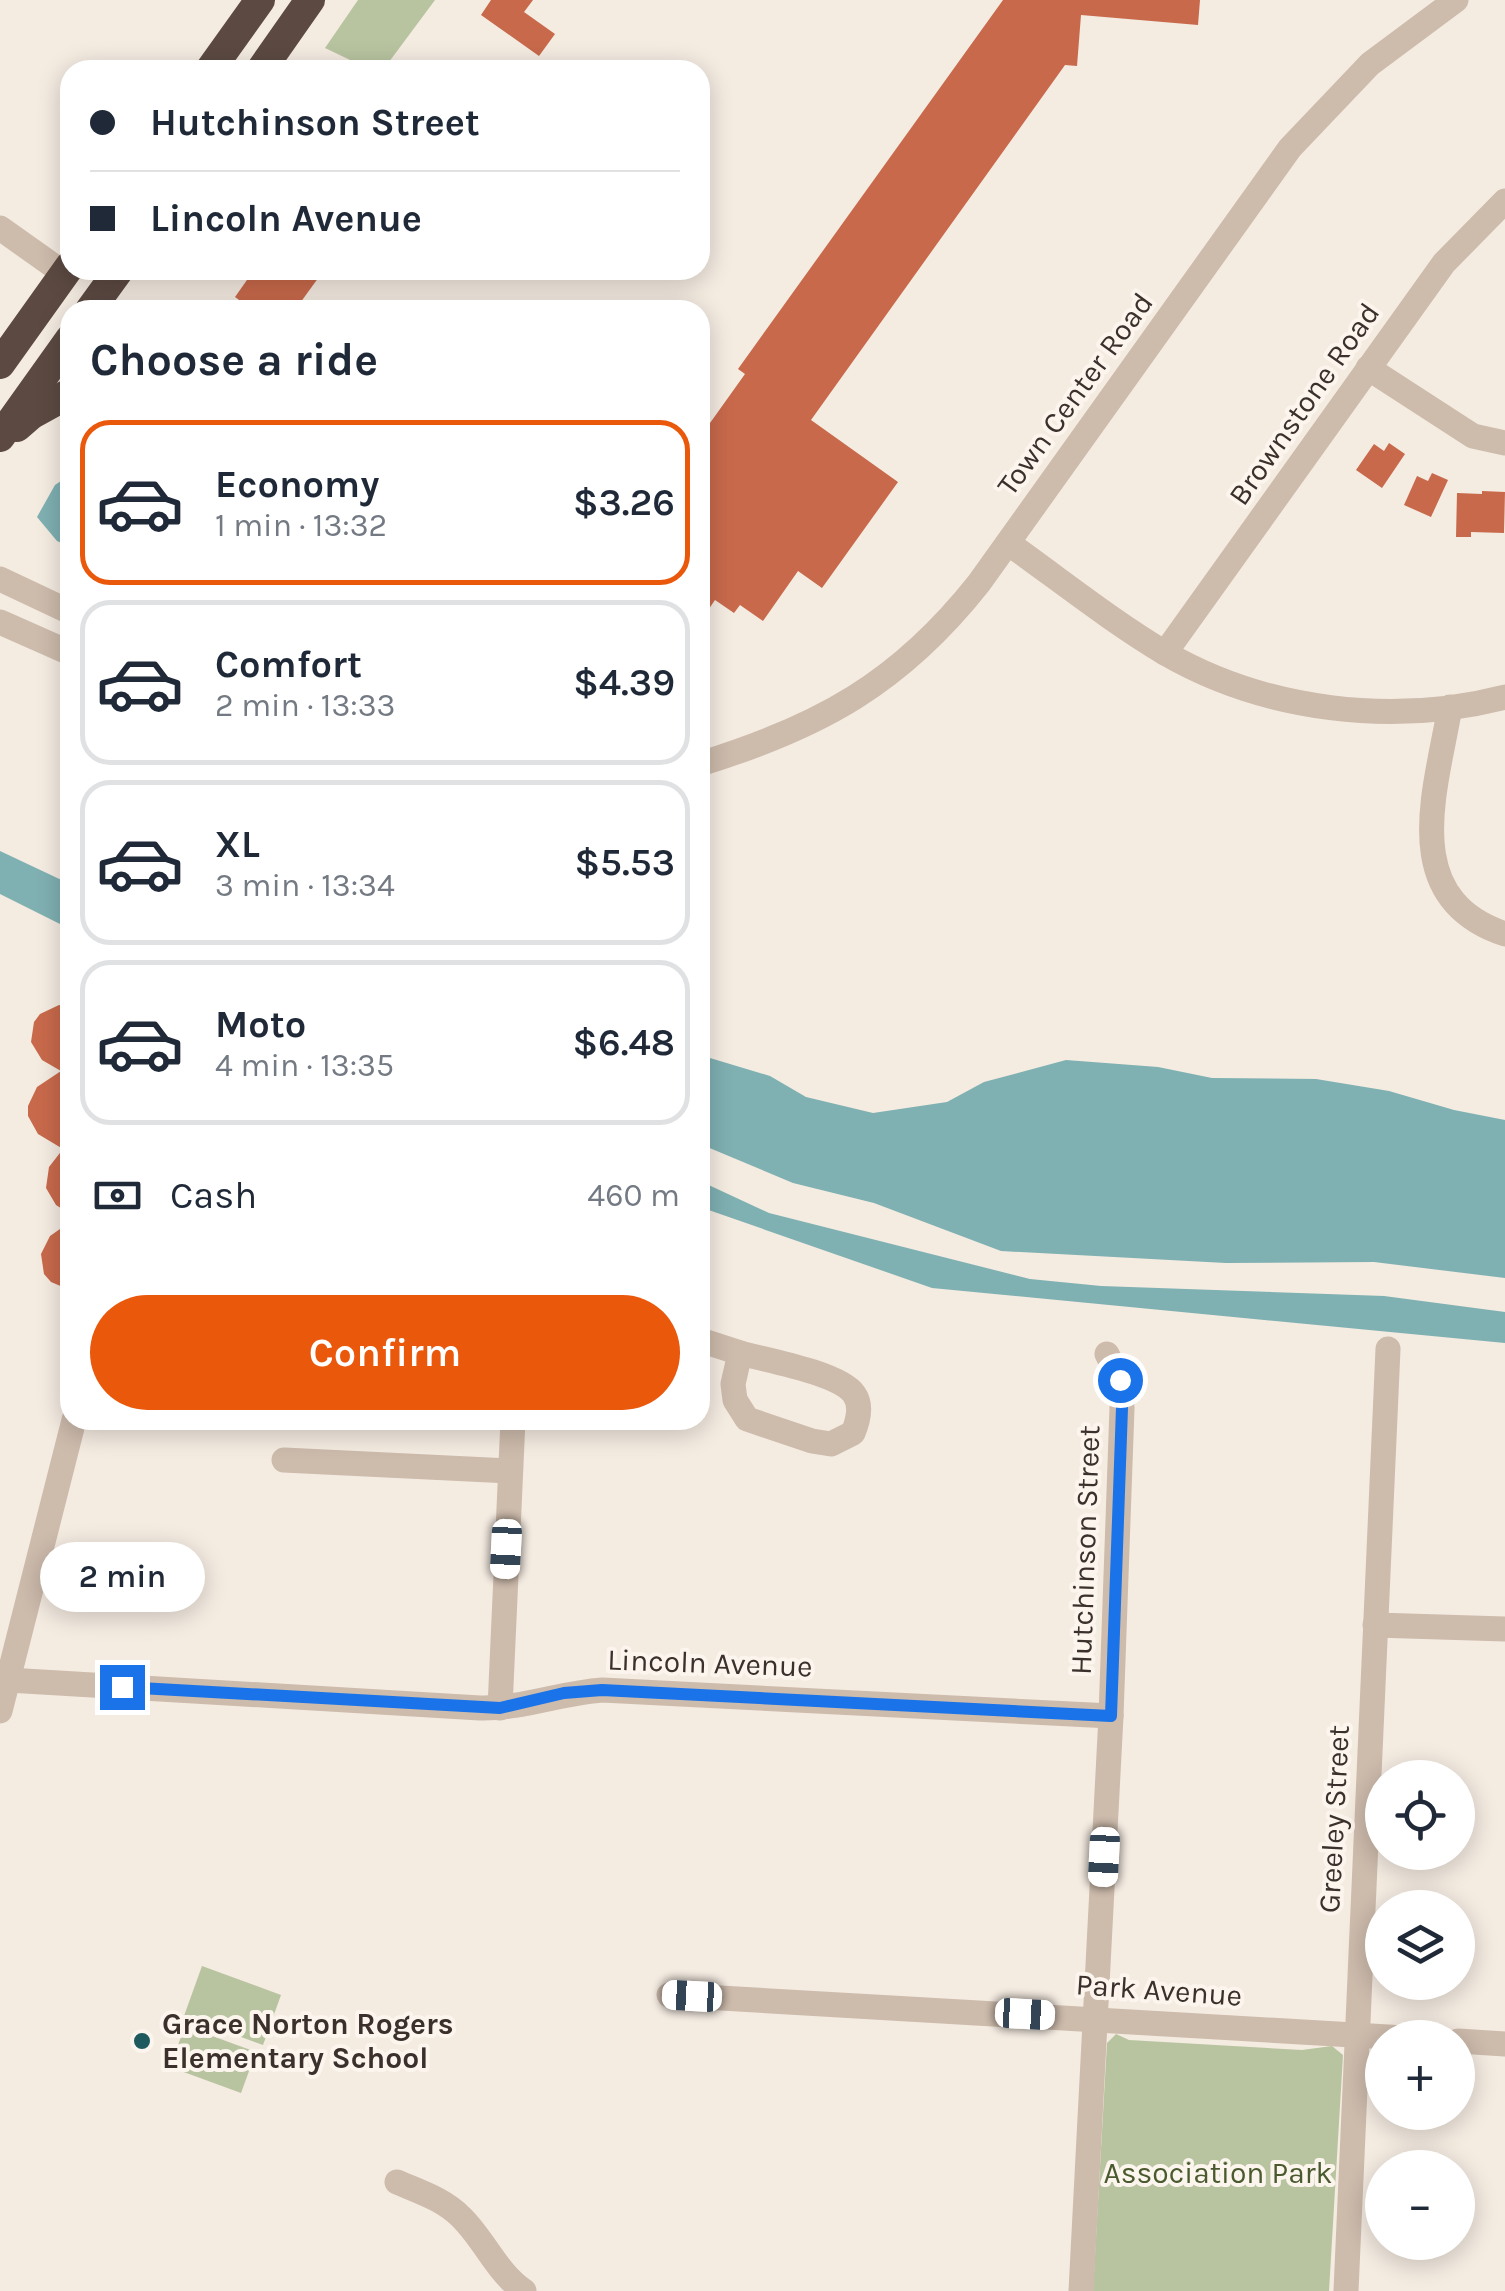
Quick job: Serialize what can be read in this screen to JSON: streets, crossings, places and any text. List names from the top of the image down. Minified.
{"streets":{"street":["Town Center Road","Brownstone Road","Hutchinson Street","Lincoln Avenue","Greeley Street","Park Avenue"]},"crossings":[["Hutchinson Street","Lincoln Avenue"],["Hutchinson Street","Park Avenue"],["Greeley Street","Park Avenue"]],"parks":["Association Park"],"places":["Grace Norton Rogers Elementary School"],"page":{"banner":["Hutchinson Street","Lincoln Avenue"],"heading":"Choose a ride","list":[{"name":"Economy","note":"1 min · 13:32","value":"$3.26"},{"name":"Comfort","note":"2 min · 13:33","value":"$4.39"},{"name":"XL","note":"3 min · 13:34","value":"$5.53"},{"name":"Moto","note":"4 min · 13:35","value":"$6.48"}],"pay":["Cash","460 m"],"buttons":"Confirm","bubble":"2 min","map_buttons":["+","−"]}}
